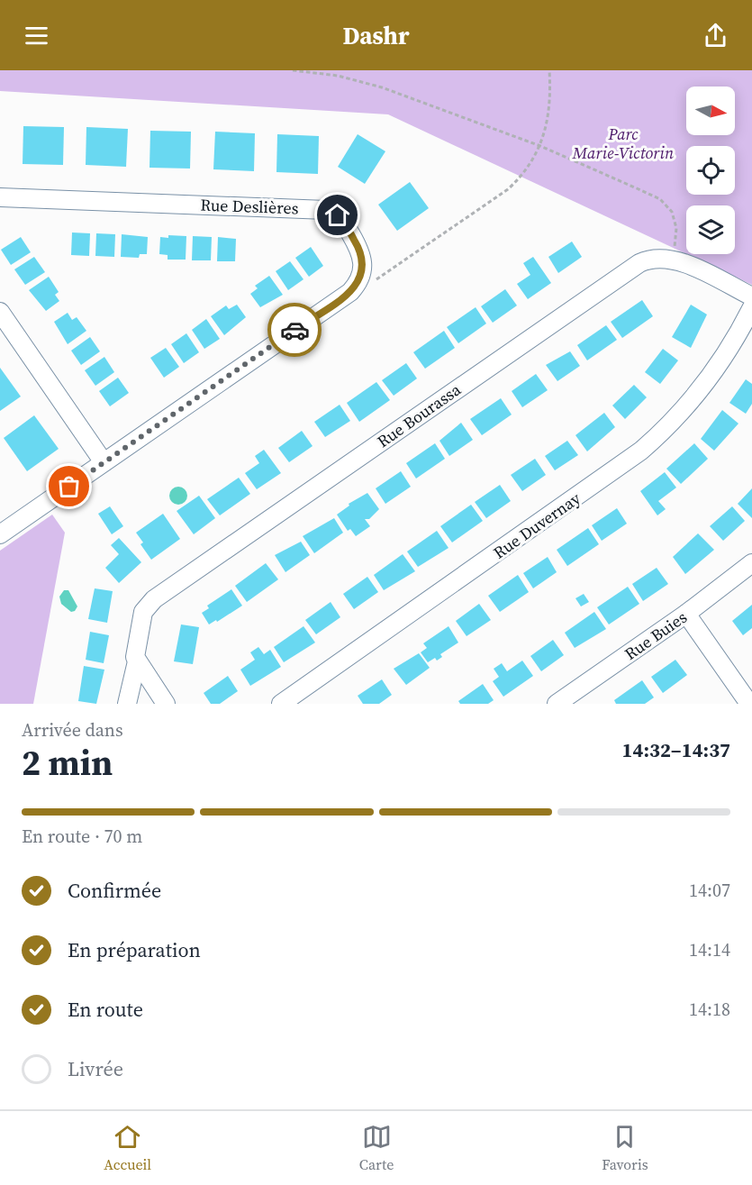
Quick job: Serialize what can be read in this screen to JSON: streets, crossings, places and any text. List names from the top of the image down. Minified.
{"streets":{"street":["Rue Deslières","Rue Bourassa","Rue Duvernay","Rue Buies"]},"parks":["Parc Marie-Victorin"],"north":"right","page":{"header":"Dashr","heading":["2 min","Arrivée dans","14:32–14:37"],"bar":"En route · 70 m","list":[["Confirmée","14:07"],["En préparation","14:14"],["En route","14:18"],"Livrée"],"tabs":["Accueil","Carte","Favoris"]}}
